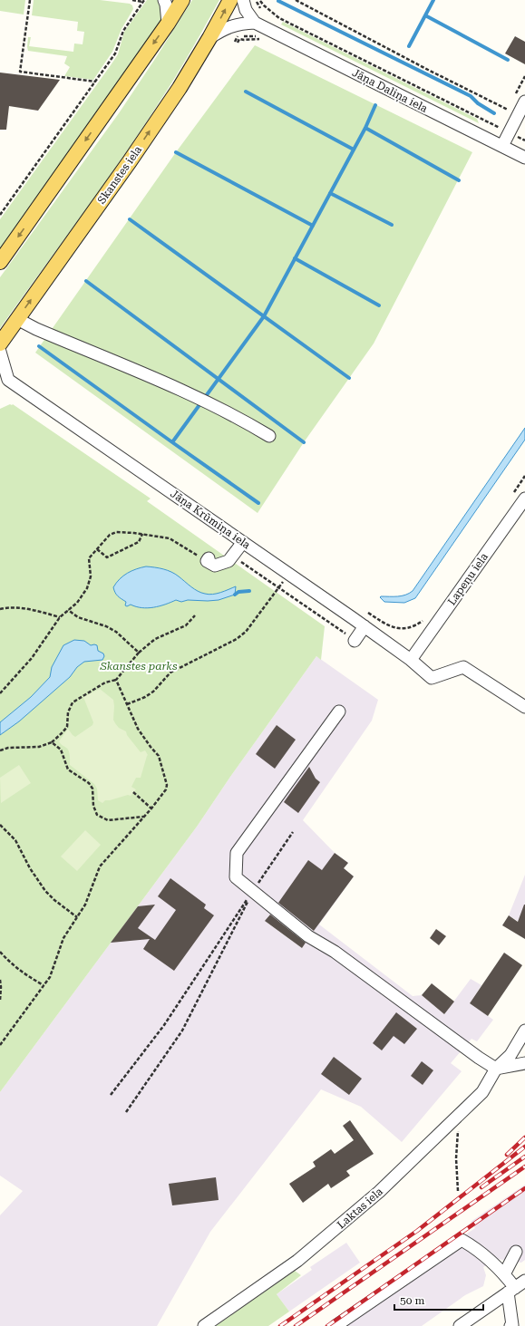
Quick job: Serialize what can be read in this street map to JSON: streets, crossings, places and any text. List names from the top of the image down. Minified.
{"streets":{"main road":["Skanstes iela"],"street":["Jāņa Daliņa iela","Jāņa Krūmiņa iela","Lapeņu iela","Laktas iela"]},"crossings":[["Jāņa Krūmiņa iela","Lapeņu iela"]],"parks":["Skanstes parks"],"scale_bar":"50 m"}
